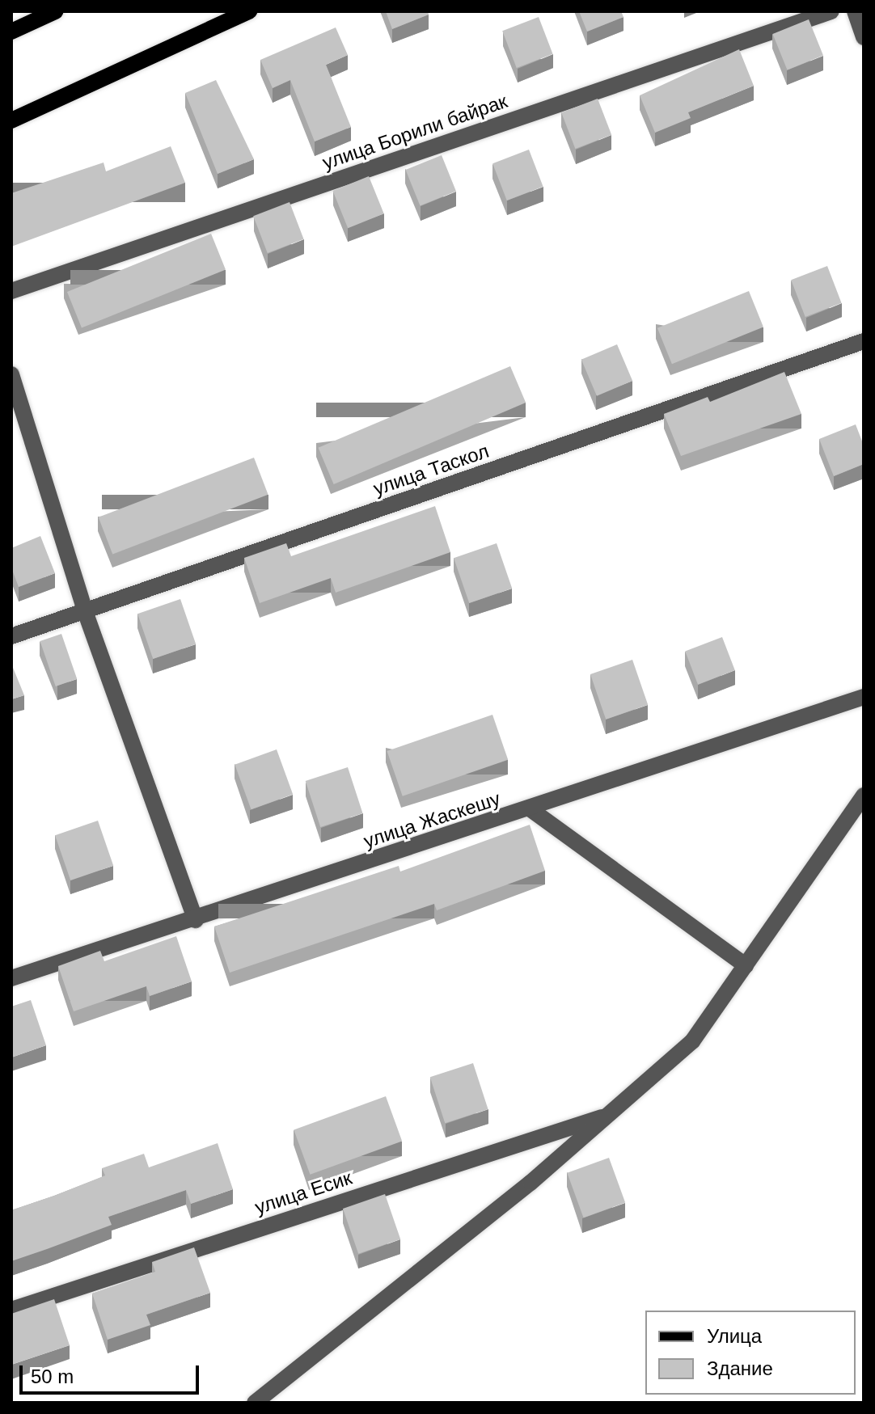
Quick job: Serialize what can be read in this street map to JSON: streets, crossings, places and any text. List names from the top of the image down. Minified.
{"streets":{"street":["улица Борили байрак","улица Таскол","улица Жаскешу","улица Есик"]},"legend":["Улица","Здание"],"scale_bar":"50 m"}
